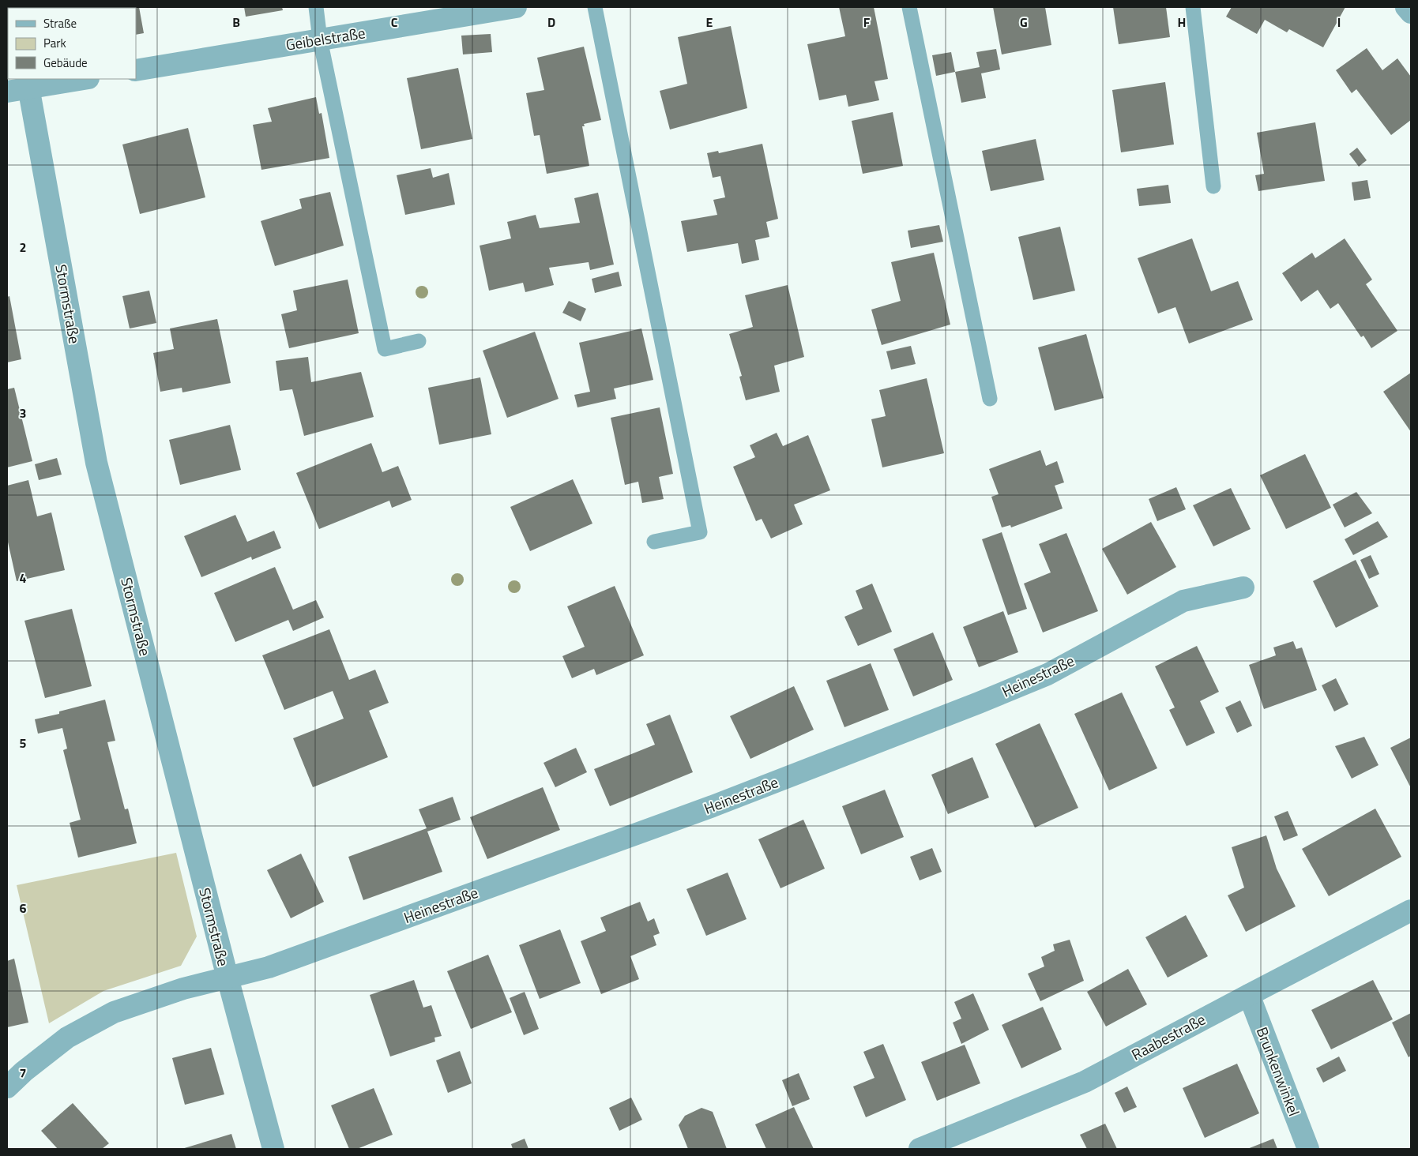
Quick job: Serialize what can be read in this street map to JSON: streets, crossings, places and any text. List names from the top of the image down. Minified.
{"streets":{"street":["Geibelstraße","Stormstraße","Heinestraße","Raabestraße","Brunkenwinkel"]},"crossings":[["Stormstraße","Heinestraße"],["Raabestraße","Brunkenwinkel"]],"legend":["Straße","Park","Gebäude"],"grid":{"columns":["B","C","D","E","F","G","H","I"],"rows":["2","3","4","5","6","7"]}}
